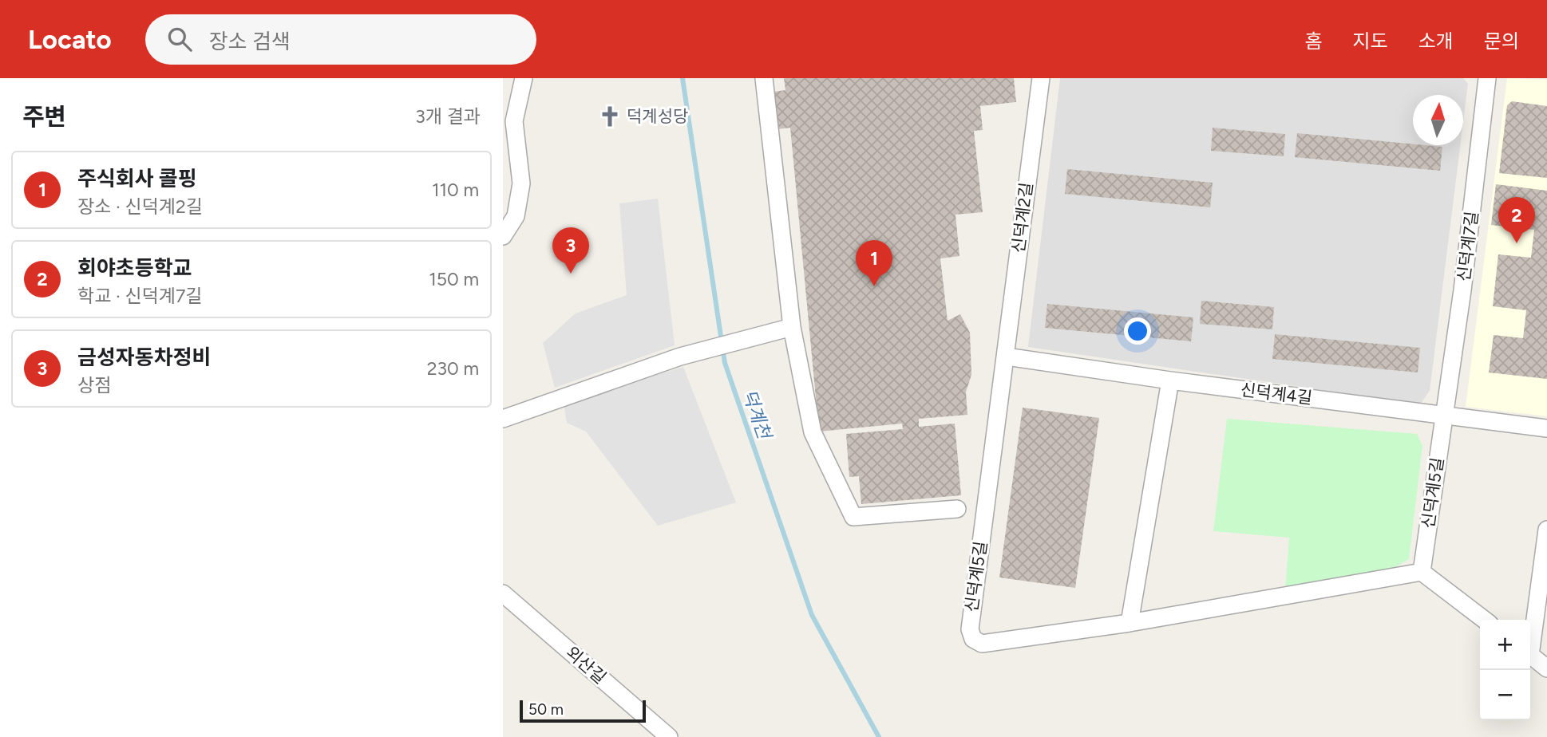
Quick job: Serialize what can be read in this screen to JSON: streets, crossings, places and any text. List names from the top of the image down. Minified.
{"streets":{"street":["신덕계2길","신덕계7길","신덕계4길","신덕계5길","외산길"]},"crossings":[["신덕계2길","신덕계4길"],["신덕계2길","신덕계5길"],["신덕계7길","신덕계4길"],["신덕계7길","신덕계5길"],["신덕계4길","신덕계5길"]],"water":["덕계천"],"places":{"church":["덕계성당"]},"scale_bar":"50 m","north":"top","page":{"header":"Locato","search":"장소 검색","nav":["홈","지도","소개","문의"],"heading":["주변","3개 결과"],"list":[{"mark":"1","name":"주식회사 콜핑","note":"장소 · 신덕계2길","value":"110 m"},{"mark":"2","name":"회야초등학교","note":"학교 · 신덕계7길","value":"150 m"},{"mark":"3","name":"금성자동차정비","note":"상점","value":"230 m"}],"pins":["2","3","1"],"map_buttons":["+","−"],"scale":"50 m"}}
